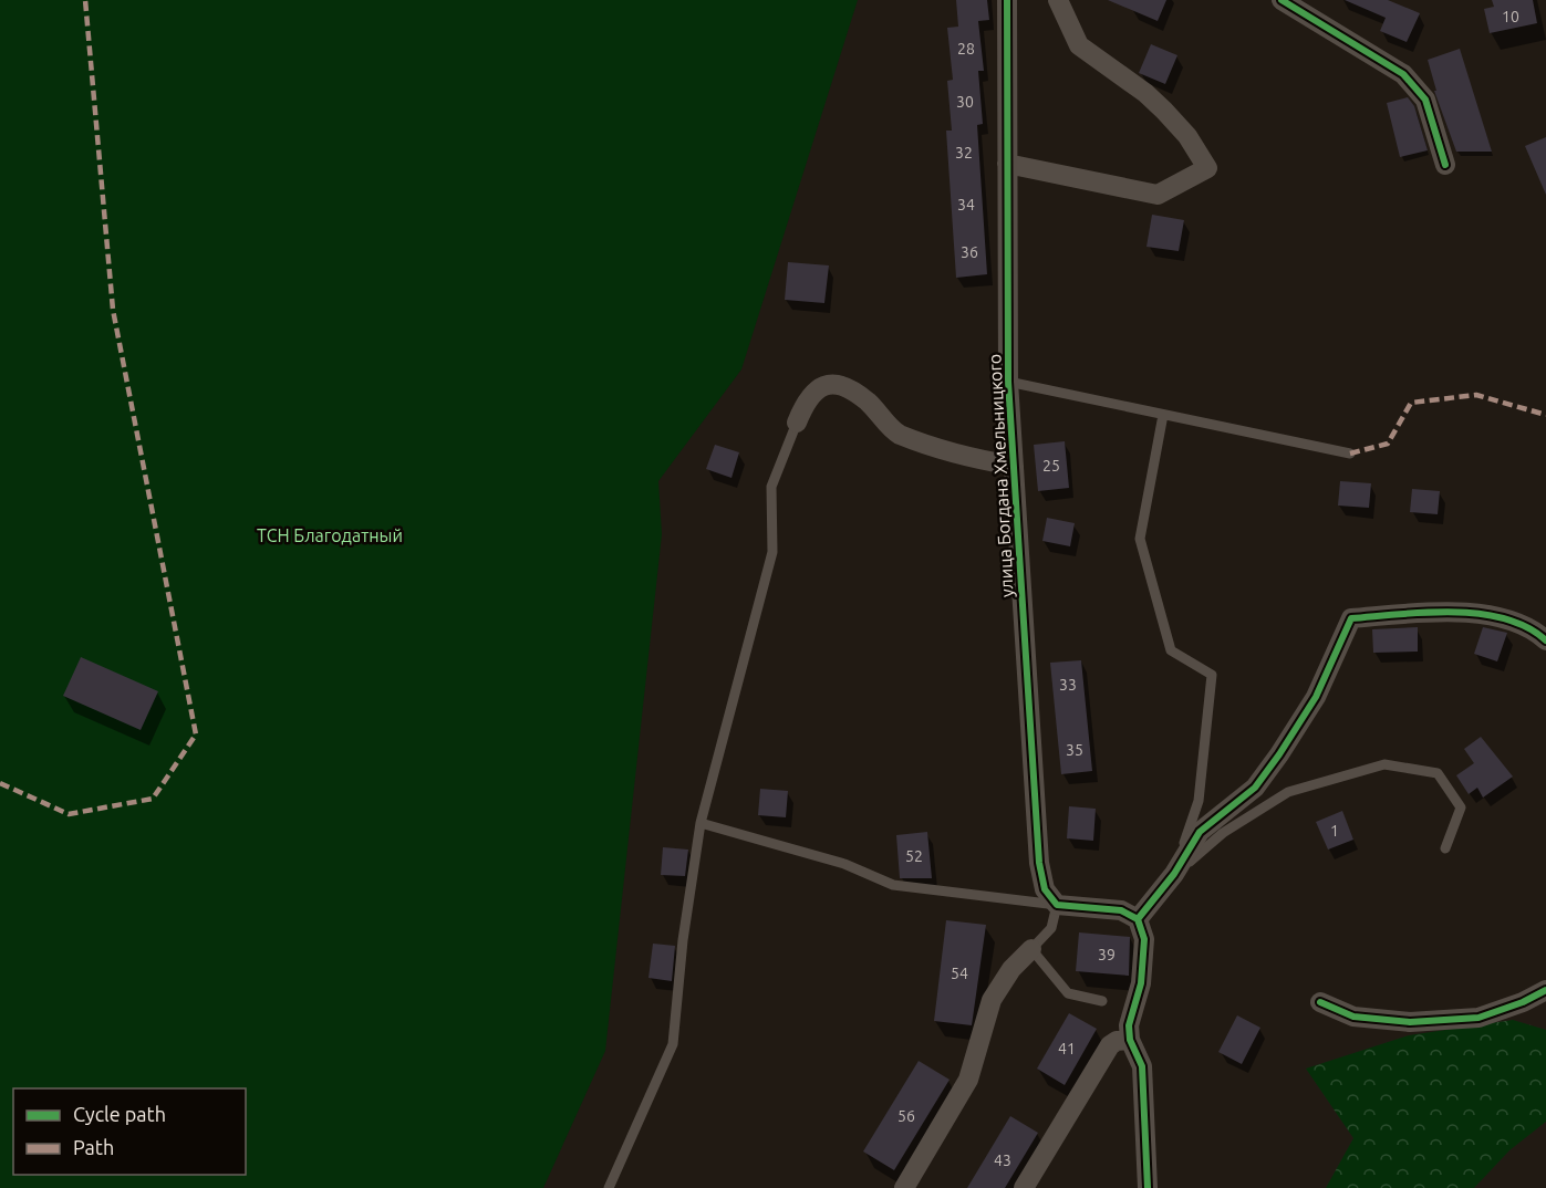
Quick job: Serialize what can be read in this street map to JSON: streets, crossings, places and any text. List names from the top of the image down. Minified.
{"streets":{"street":["улица Богдана Хмельницкого"]},"parks":["ТСН Благодатный"],"house_numbers":["10","28","30","32","34","36","25","33","35","1","52","39","54","41","56","43"],"legend":["Cycle path","Path"]}
